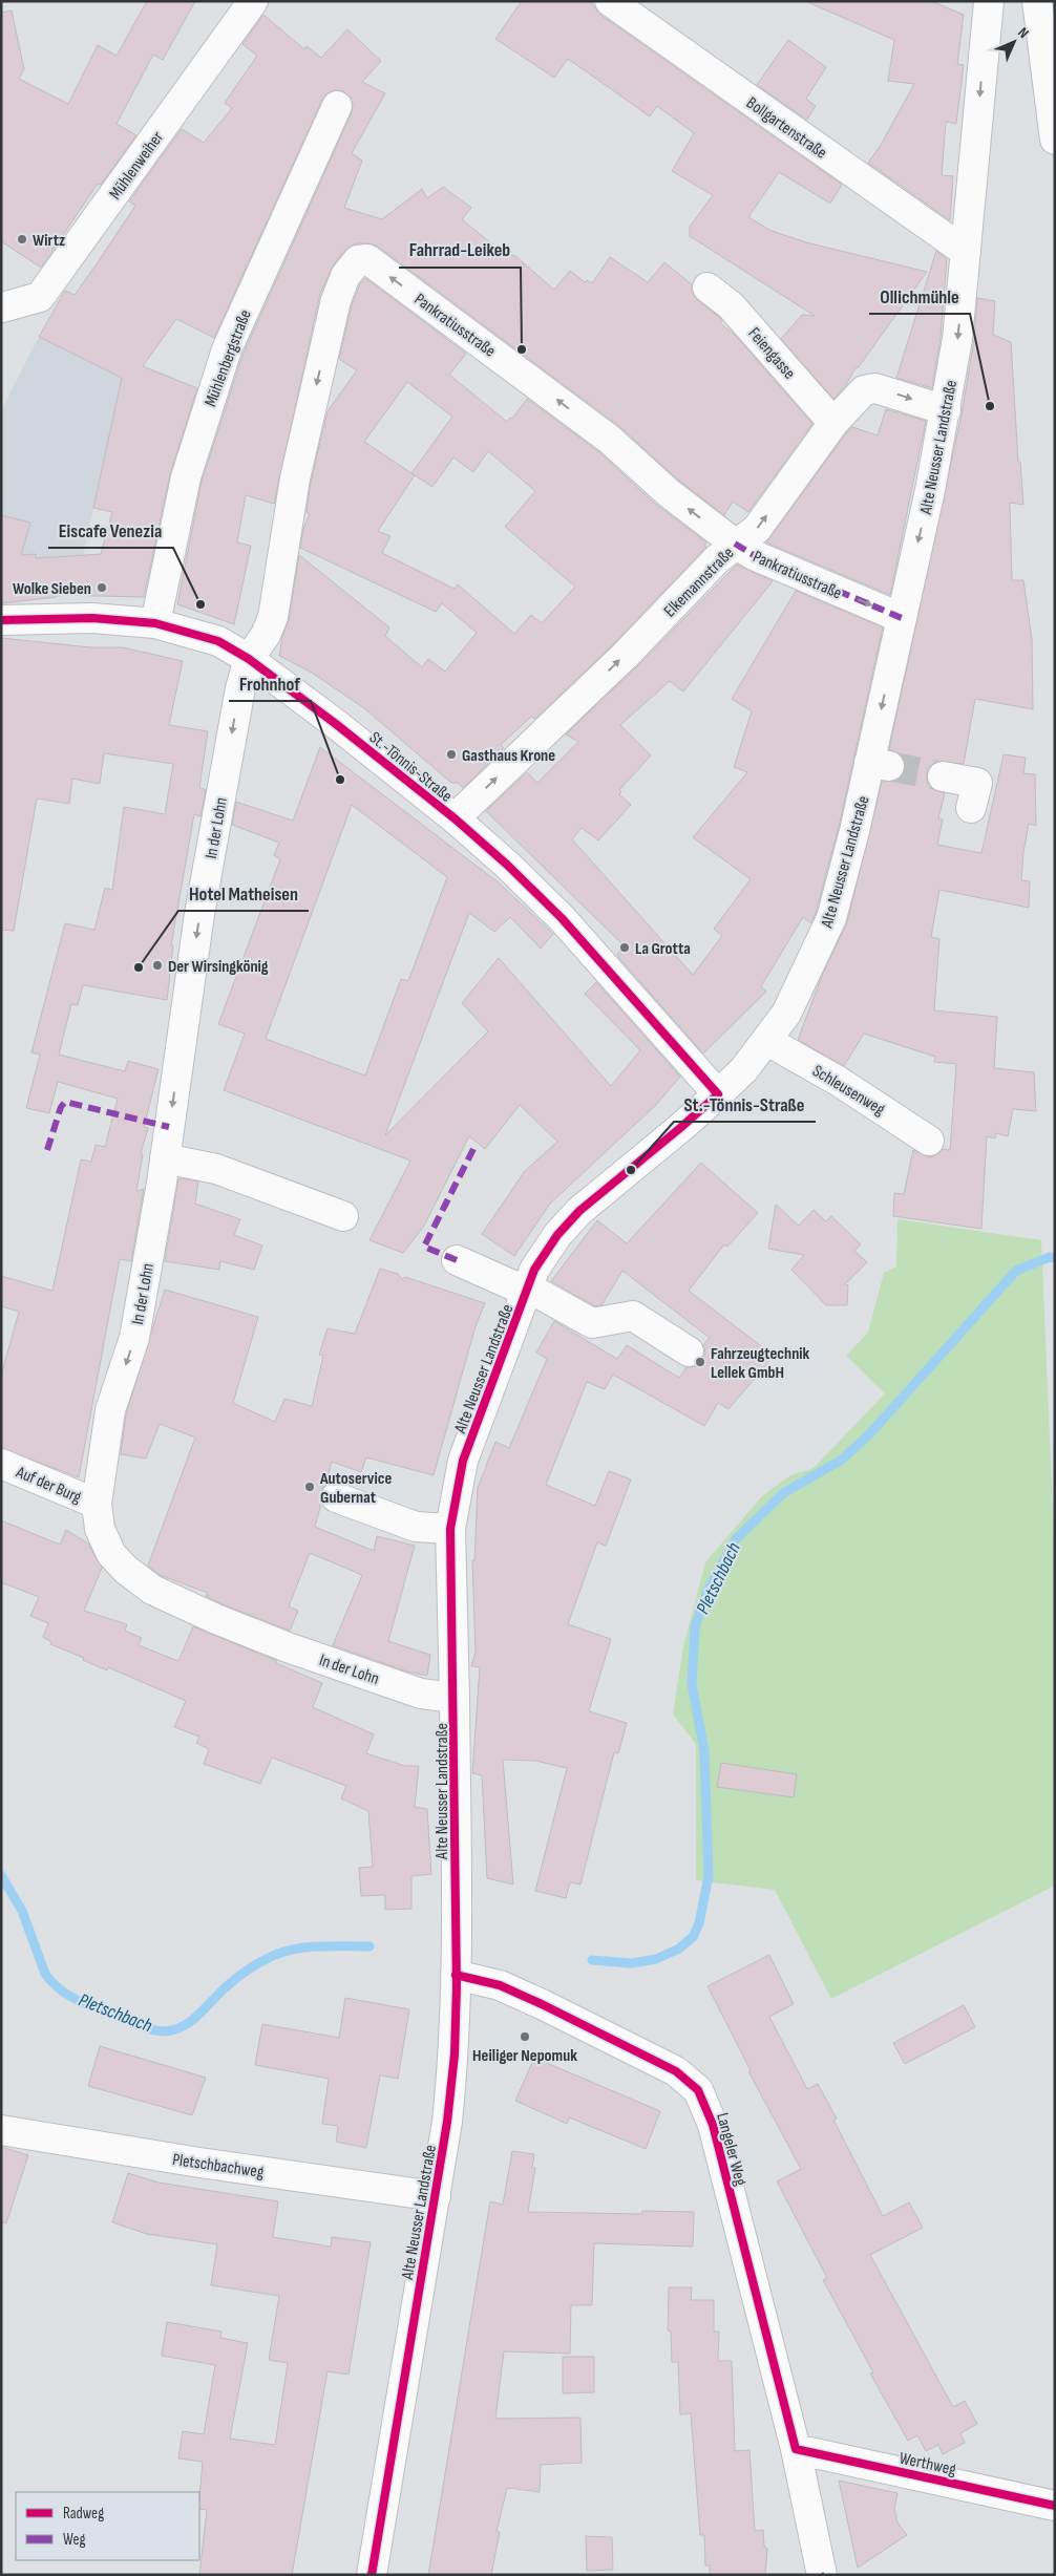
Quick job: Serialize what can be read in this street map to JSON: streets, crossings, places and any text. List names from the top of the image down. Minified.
{"streets":{"main road":["Bollgartenstraße","Mühlenweiher","Pankratiusstraße","Feiengasse","Mühlenbergstraße","Alte Neusser Landstraße","Elkemannstraße","St.-Tönnis-Straße","In der Lohn","Schleusenweg","Auf der Burg","Langeler Weg","Pletschbachweg","Werthweg"]},"crossings":[["Bollgartenstraße","Alte Neusser Landstraße"],["Pankratiusstraße","Alte Neusser Landstraße"],["Pankratiusstraße","Elkemannstraße"],["Pankratiusstraße","St.-Tönnis-Straße"],["Pankratiusstraße","In der Lohn"],["Feiengasse","Elkemannstraße"],["Mühlenbergstraße","St.-Tönnis-Straße"],["Alte Neusser Landstraße","Elkemannstraße"],["Alte Neusser Landstraße","St.-Tönnis-Straße"],["Alte Neusser Landstraße","In der Lohn"],["Alte Neusser Landstraße","Schleusenweg"],["Alte Neusser Landstraße","Langeler Weg"],["Alte Neusser Landstraße","Pletschbachweg"],["Elkemannstraße","St.-Tönnis-Straße"],["St.-Tönnis-Straße","In der Lohn"],["In der Lohn","Auf der Burg"],["Langeler Weg","Werthweg"]],"one_way":["Alte Neusser Landstraße","Elkemannstraße","In der Lohn"],"water":["Pletschbach"],"places":["Wirtz","Fahrrad-Leikeb","Ollichmühle","Wolke Sieben","Eiscafe Venezia","Gasthaus Krone","Frohnhof","La Grotta","Der Wirsingkönig","Hotel Matheisen","St.-Tönnis-Straße","Fahrzeugtechnik Lellek GmbH","Autoservice Gubernat","Heiliger Nepomuk"],"legend":["Radweg","Weg"],"north":"top right"}
